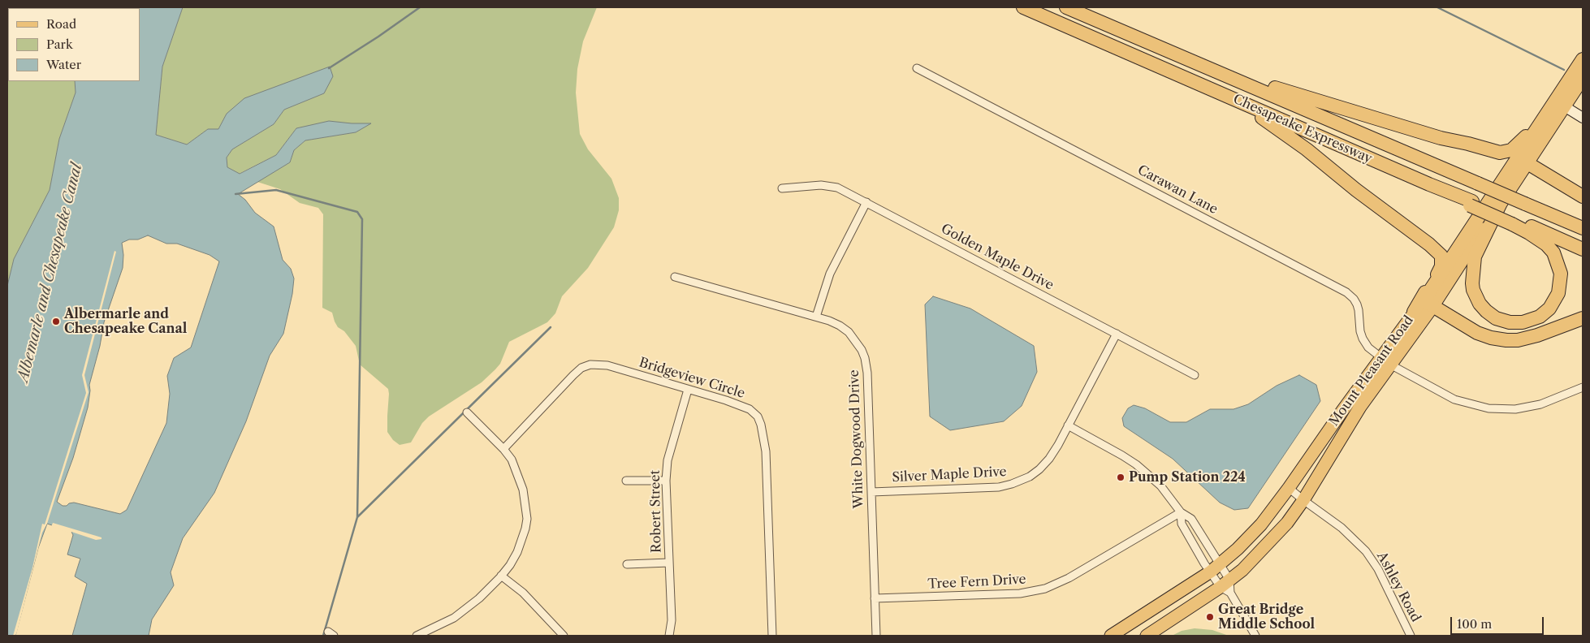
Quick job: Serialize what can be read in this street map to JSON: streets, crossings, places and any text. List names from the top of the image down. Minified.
{"streets":{"highway":["Chesapeake Expressway","Mount Pleasant Road"],"street":["Carawan Lane","Golden Maple Drive","Bridgeview Circle","White Dogwood Drive","Silver Maple Drive","Robert Street","Tree Fern Drive","Ashley Road"]},"crossings":[["Carawan Lane","Mount Pleasant Road"],["Golden Maple Drive","Silver Maple Drive"],["Mount Pleasant Road","Ashley Road"],["Bridgeview Circle","Robert Street"],["White Dogwood Drive","Silver Maple Drive"],["White Dogwood Drive","Tree Fern Drive"]],"water":["Albemarle and Chesapeake Canal"],"places":["Albermarle and Chesapeake Canal","Pump Station 224","Great Bridge Middle School"],"legend":["Road","Park","Water"],"scale_bar":"100 m"}
